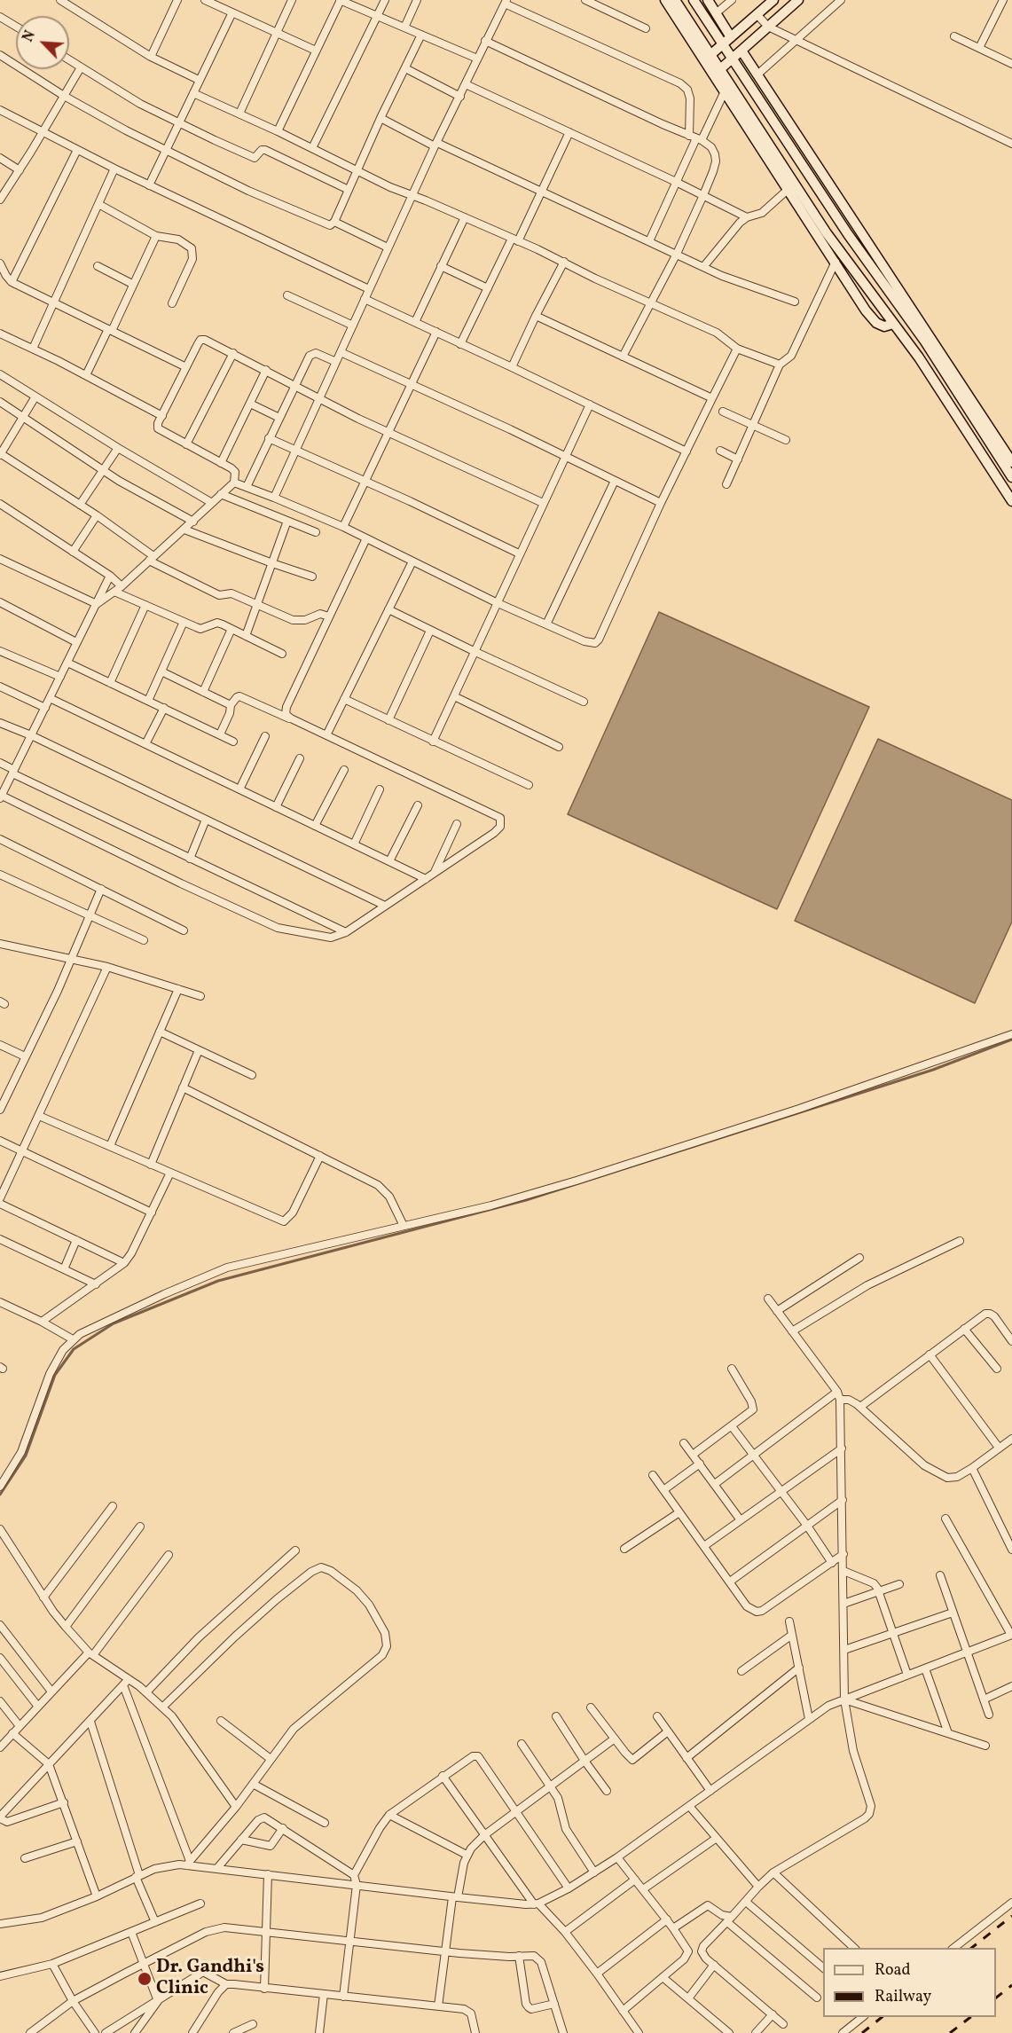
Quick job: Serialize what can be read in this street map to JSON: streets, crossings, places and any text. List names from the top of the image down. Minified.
{"places":["Dr. Gandhi's Clinic"],"legend":["Road","Railway"],"north":"top left"}
